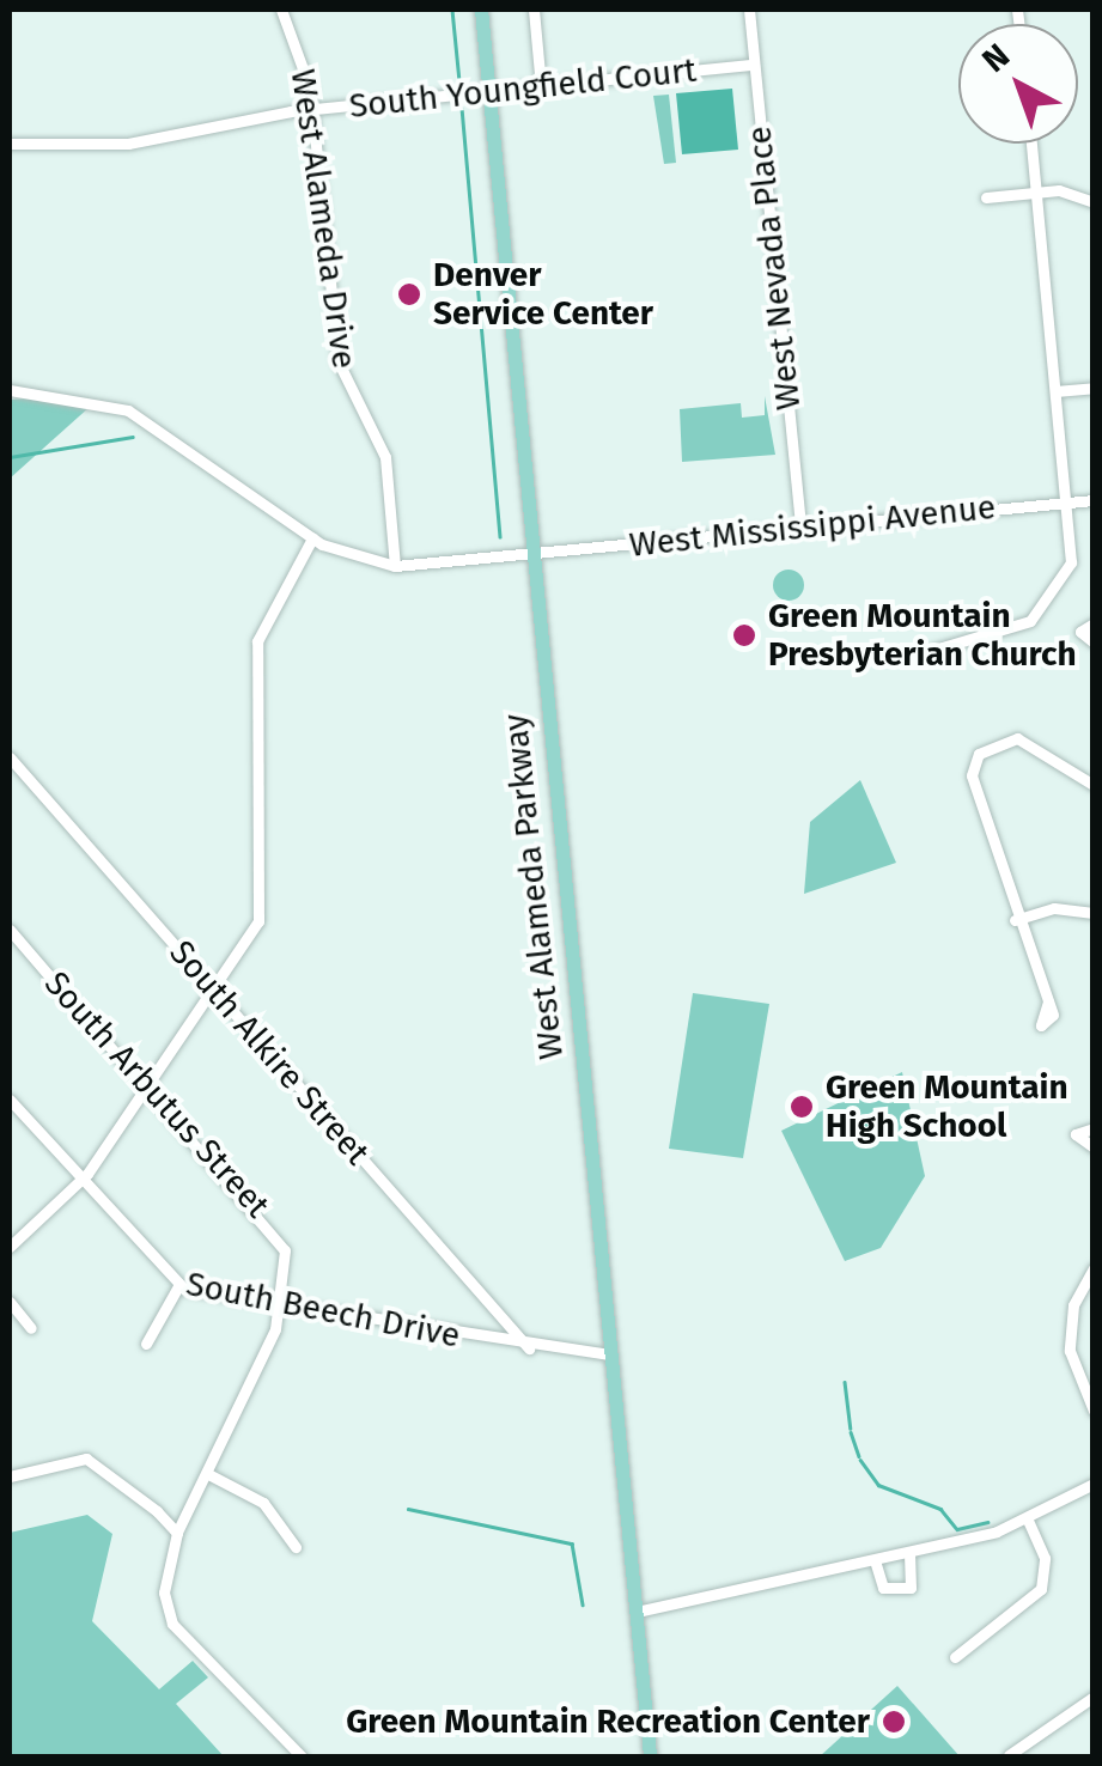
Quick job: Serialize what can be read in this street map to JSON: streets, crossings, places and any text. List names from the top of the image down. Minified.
{"streets":{"main road":["West Alameda Parkway"],"street":["South Youngfield Court","West Alameda Drive","West Nevada Place","West Mississippi Avenue","South Alkire Street","South Arbutus Street","South Beech Drive"]},"crossings":[["South Youngfield Court","West Alameda Drive"],["South Youngfield Court","West Nevada Place"],["South Youngfield Court","West Alameda Parkway"],["West Alameda Drive","West Mississippi Avenue"],["West Nevada Place","West Mississippi Avenue"],["West Mississippi Avenue","West Alameda Parkway"],["West Alameda Parkway","South Beech Drive"],["South Alkire Street","South Beech Drive"],["South Arbutus Street","South Beech Drive"]],"places":["Denver Service Center","Green Mountain Presbyterian Church","Green Mountain High School","Green Mountain Recreation Center"],"north":"top left"}
